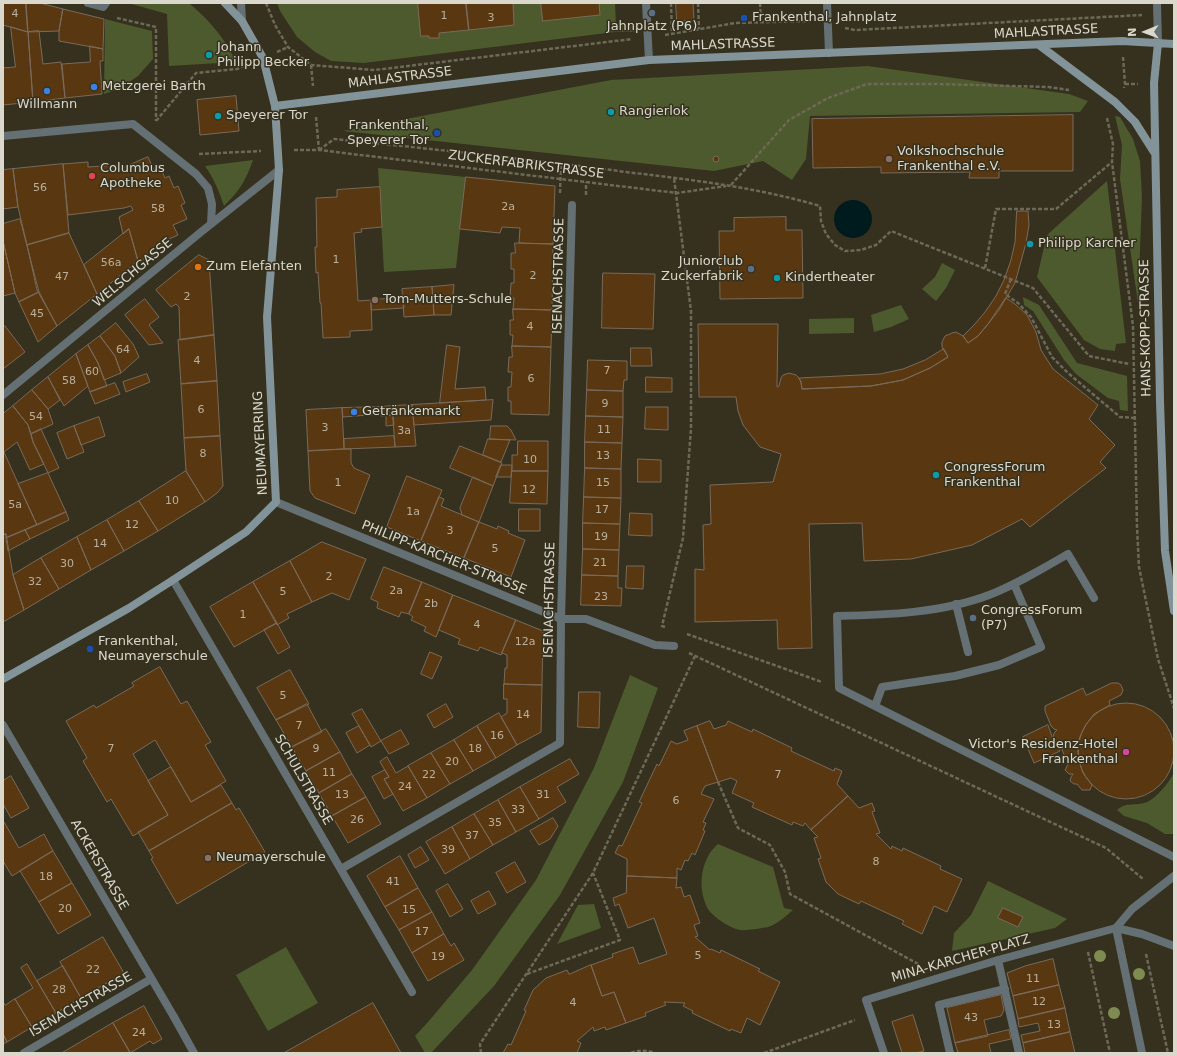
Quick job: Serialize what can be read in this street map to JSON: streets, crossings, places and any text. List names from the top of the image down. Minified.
{"streets":{"main road":["MAHLASTRASSE","HANS-KOPP-STRASSE","NEUMAYERRING"],"street":["WELSCHGASSE","ISENACHSTRASSE","PHILIPP-KARCHER-STRASSE","SCHULSTRASSE","ACKERSTRASSE","MINA-KARCHER-PLATZ"],"path":["ZUCKERFABRIKSTRASSE"]},"crossings":[["MAHLASTRASSE","HANS-KOPP-STRASSE"],["MAHLASTRASSE","NEUMAYERRING"],["WELSCHGASSE","NEUMAYERRING"],["ISENACHSTRASSE","PHILIPP-KARCHER-STRASSE"],["ISENACHSTRASSE","SCHULSTRASSE"],["ISENACHSTRASSE","ACKERSTRASSE"],["NEUMAYERRING","PHILIPP-KARCHER-STRASSE"],["NEUMAYERRING","SCHULSTRASSE"]],"places":["Jahnplatz (P6)","Frankenthal, Jahnplatz","Johann Philipp Becker","Metzgerei Barth","Willmann","Rangierlok","Speyerer Tor","Frankenthal, Speyerer Tor","Volkshochschule Frankenthal e.V.","Columbus Apotheke","Philipp Karcher","Zum Elefanten","Juniorclub Zuckerfabrik","Kindertheater","Tom-Mutters-Schule","Getränkemarkt","CongressForum Frankenthal","CongressForum (P7)","Frankenthal, Neumayerschule","Victor's Residenz-Hotel Frankenthal","Neumayerschule"],"house_numbers":["4","1","3","56","2a","58","1","56a","2","47","2","45","4","64","4","7","60","6","58","9","6","54","3","11","3a","8","13","10","1","15","12","10","5a","17","1a","12","3","19","14","5","21","30","2","32","2a","5","23","2b","1","4","12a","5","14","7","16","7","9","18","20","11","22","7","24","13","31","6","33","26","35","37","39","8","18","41","20","15","17","5","19","22","11","28","12","4","43","13","24"],"north":"left"}
